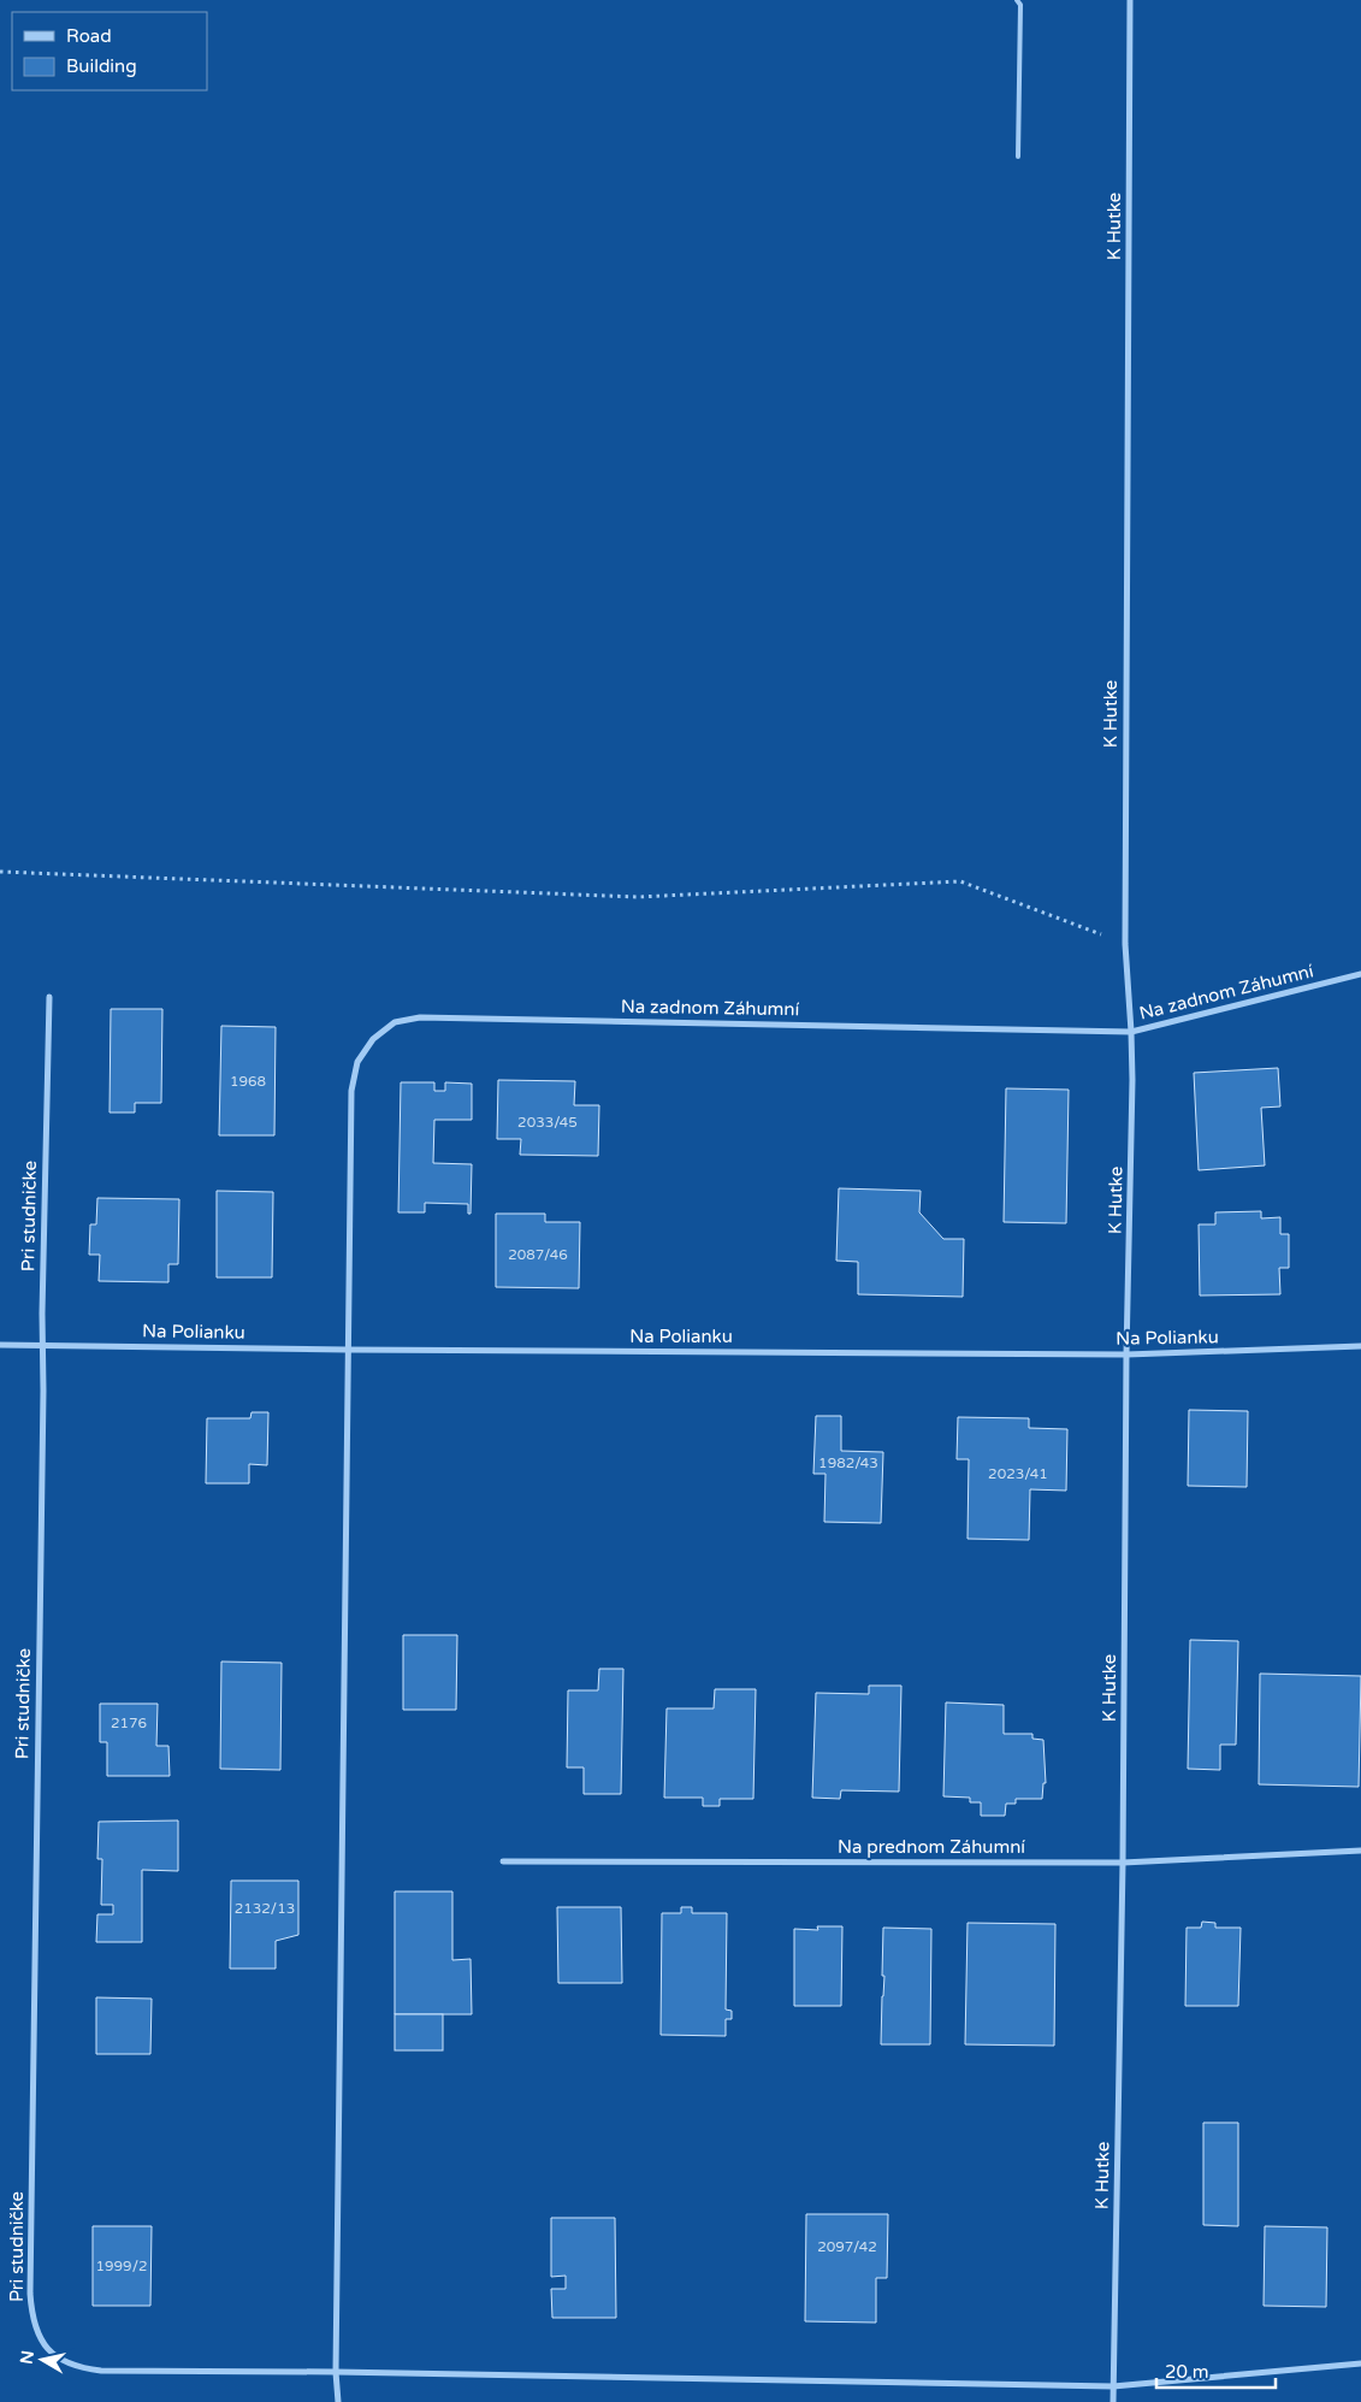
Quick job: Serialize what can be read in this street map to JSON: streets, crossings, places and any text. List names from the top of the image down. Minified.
{"streets":{"street":["K Hutke","Na zadnom Záhumní","Pri studničke","Na Polianku","Na prednom Záhumní"]},"crossings":[["K Hutke","Na zadnom Záhumní"],["K Hutke","Pri studničke"],["K Hutke","Na Polianku"],["K Hutke","Na prednom Záhumní"],["Na zadnom Záhumní","Pri studničke"],["Na zadnom Záhumní","Na Polianku"],["Pri studničke","Na Polianku"]],"house_numbers":["1968","2033/45","2087/46","1982/43","2023/41","2176","2132/13","2097/42","1999/2"],"legend":["Road","Building"],"scale_bar":"20 m","north":"left"}
